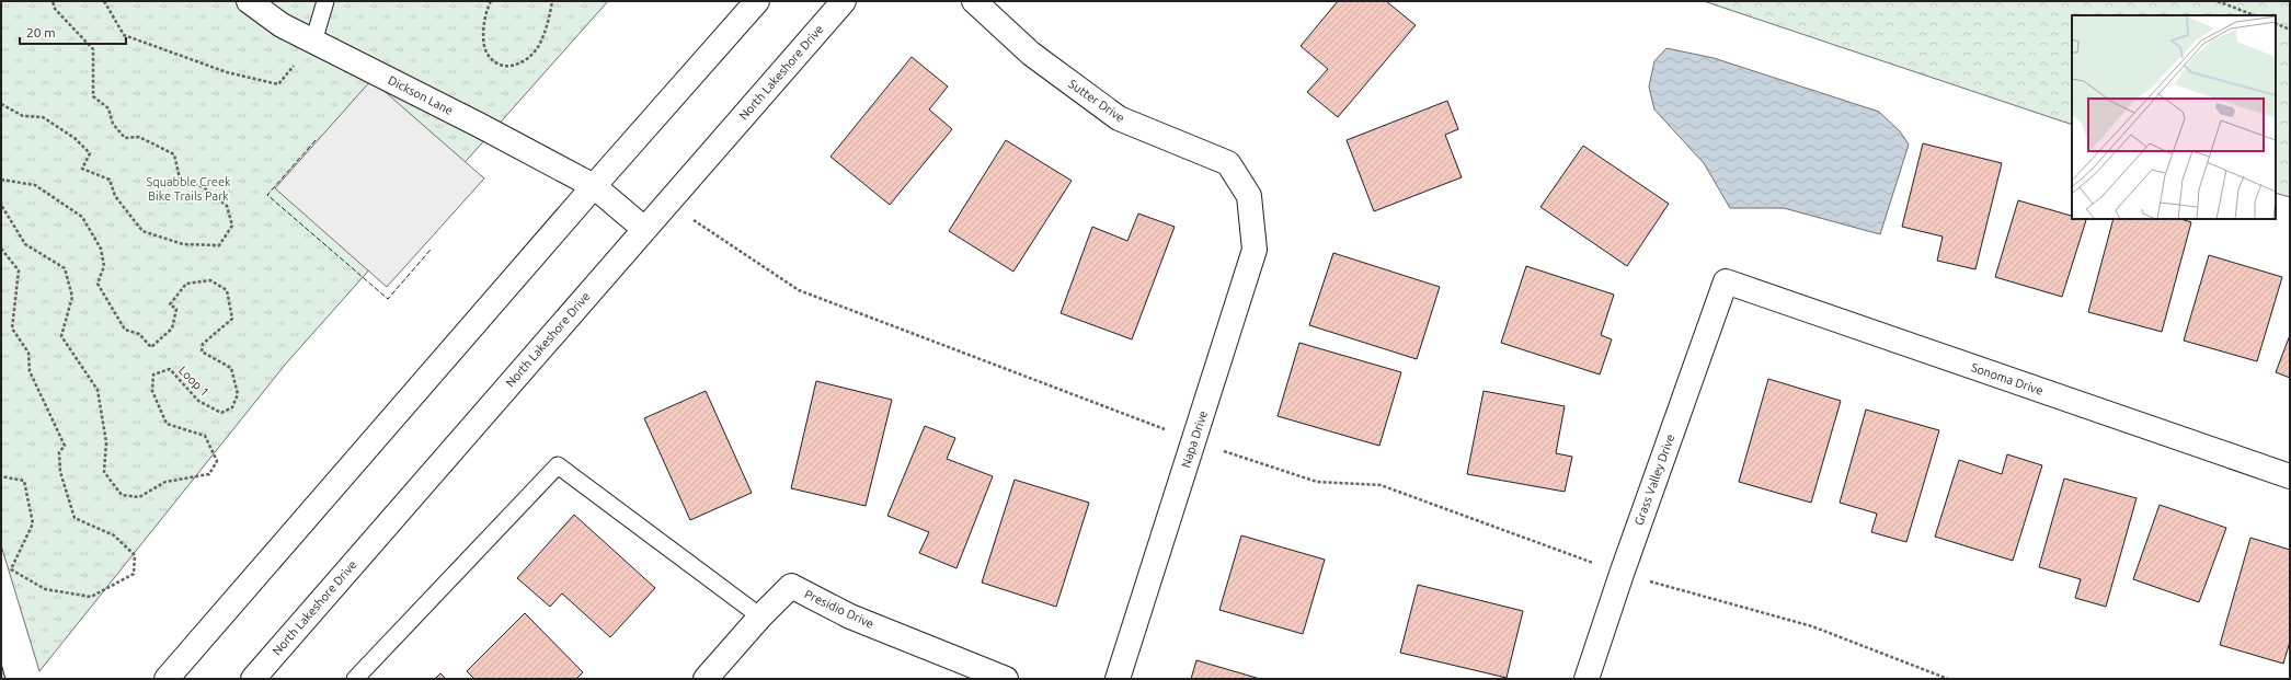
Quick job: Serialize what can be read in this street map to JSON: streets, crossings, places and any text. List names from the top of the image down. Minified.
{"streets":{"street":["North Lakeshore Drive","Dickson Lane","Sutter Drive","Sonoma Drive","Napa Drive","Grass Valley Drive","Presidio Drive"],"path":["Loop 1"]},"crossings":[["North Lakeshore Drive","Dickson Lane"],["Sutter Drive","Napa Drive"],["Sonoma Drive","Grass Valley Drive"]],"parks":["Squabble Creek Bike Trails Park"],"scale_bar":"20 m"}
